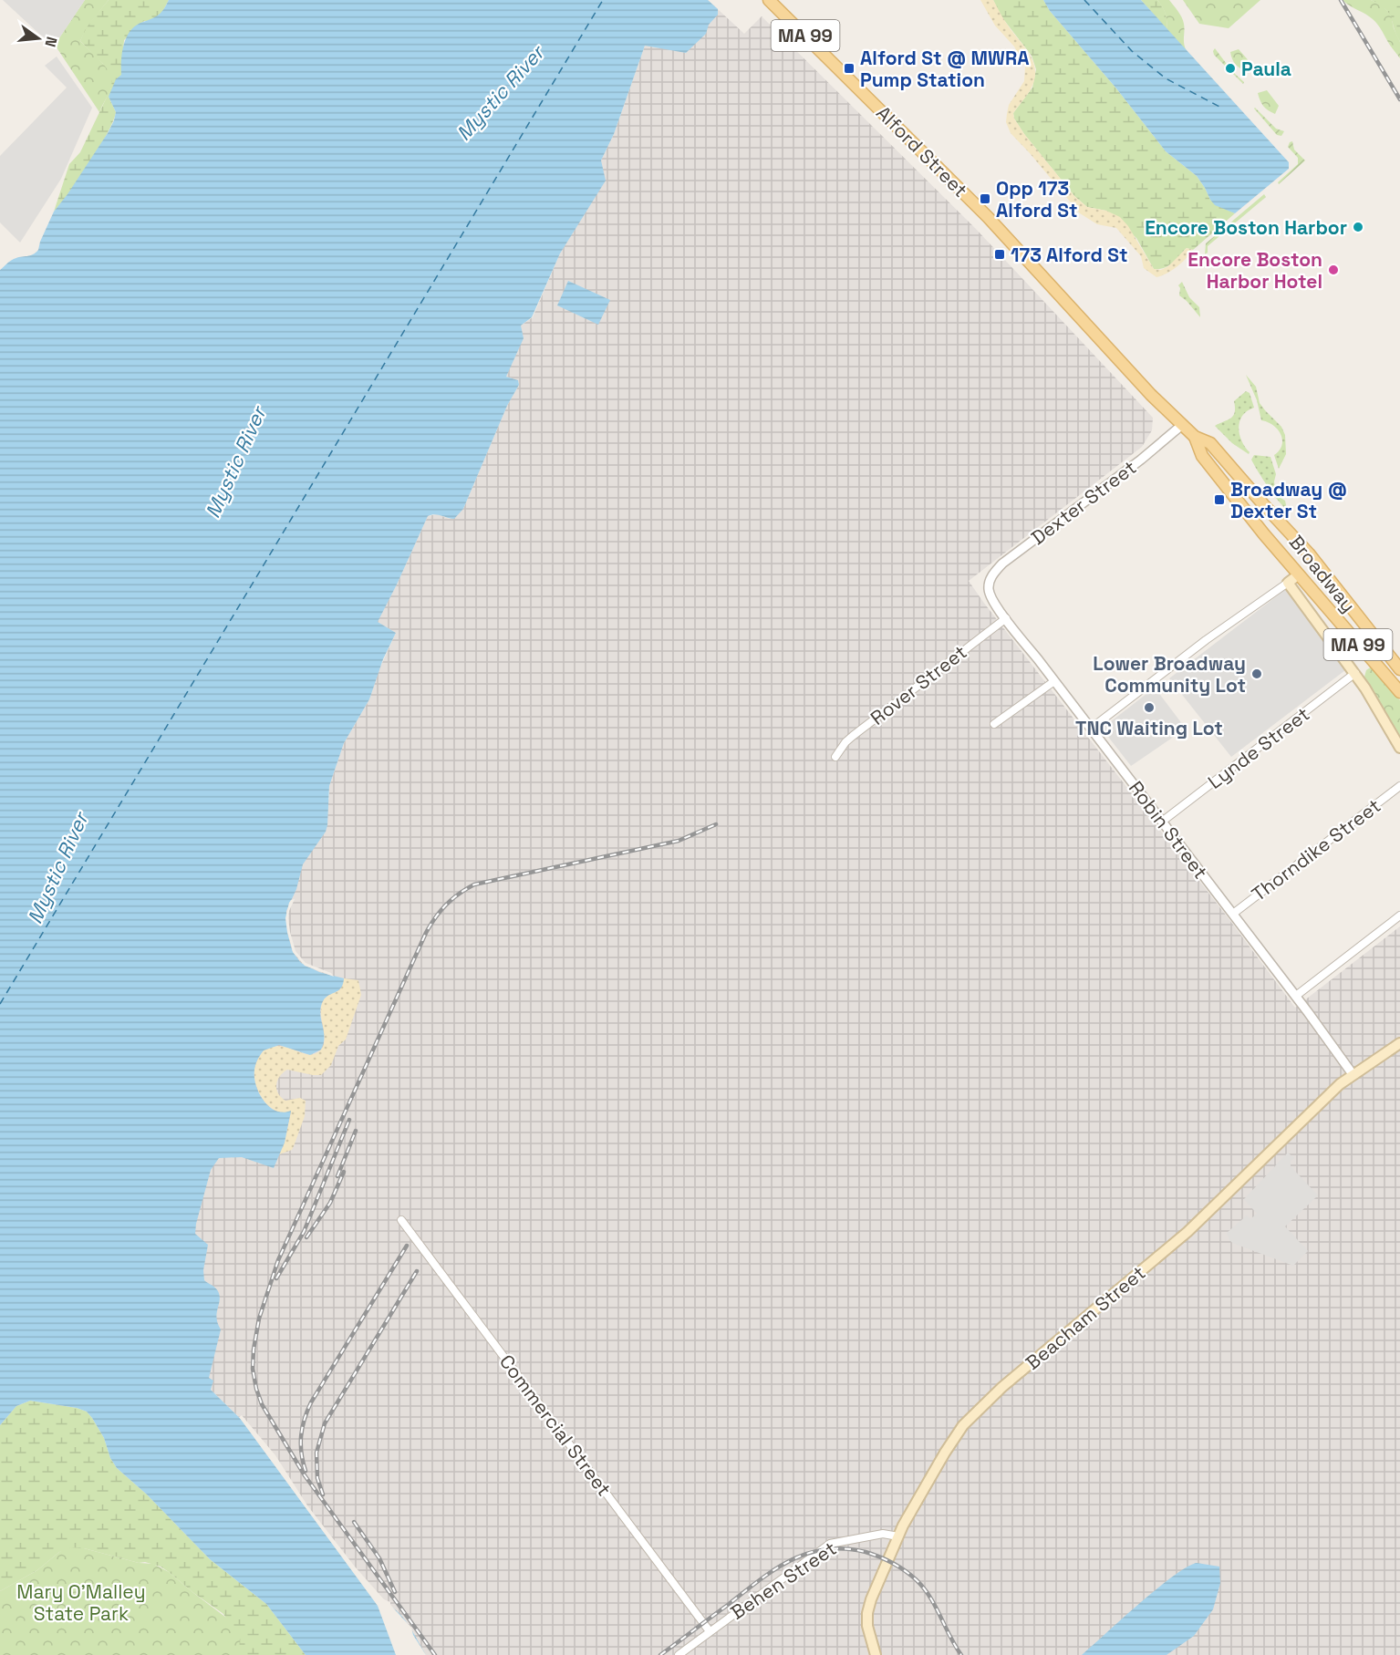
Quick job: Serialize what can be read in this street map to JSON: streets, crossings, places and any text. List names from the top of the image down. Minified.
{"streets":{"main road":["MA 99","Alford Street","Broadway","Beacham Street"],"street":["Dexter Street","Rover Street","Lynde Street","Robin Street","Thorndike Street","Commercial Street","Behen Street"]},"crossings":[["Alford Street","Dexter Street"],["Alford Street","Broadway"],["Dexter Street","Broadway"],["Dexter Street","Robin Street"],["Rover Street","Robin Street"],["Lynde Street","Robin Street"],["Robin Street","Thorndike Street"],["Robin Street","Beacham Street"],["Beacham Street","Behen Street"],["Commercial Street","Behen Street"]],"water":["Mystic River"],"parks":["Mary O'Malley State Park"],"places":{"transit":["Alford St @ MWRA Pump Station","Opp 173 Alford St","173 Alford St","Broadway @ Dexter St"],"other":["Paula","Encore Boston Harbor","Encore Boston Harbor Hotel","Lower Broadway Community Lot","TNC Waiting Lot"]},"north":"right"}
